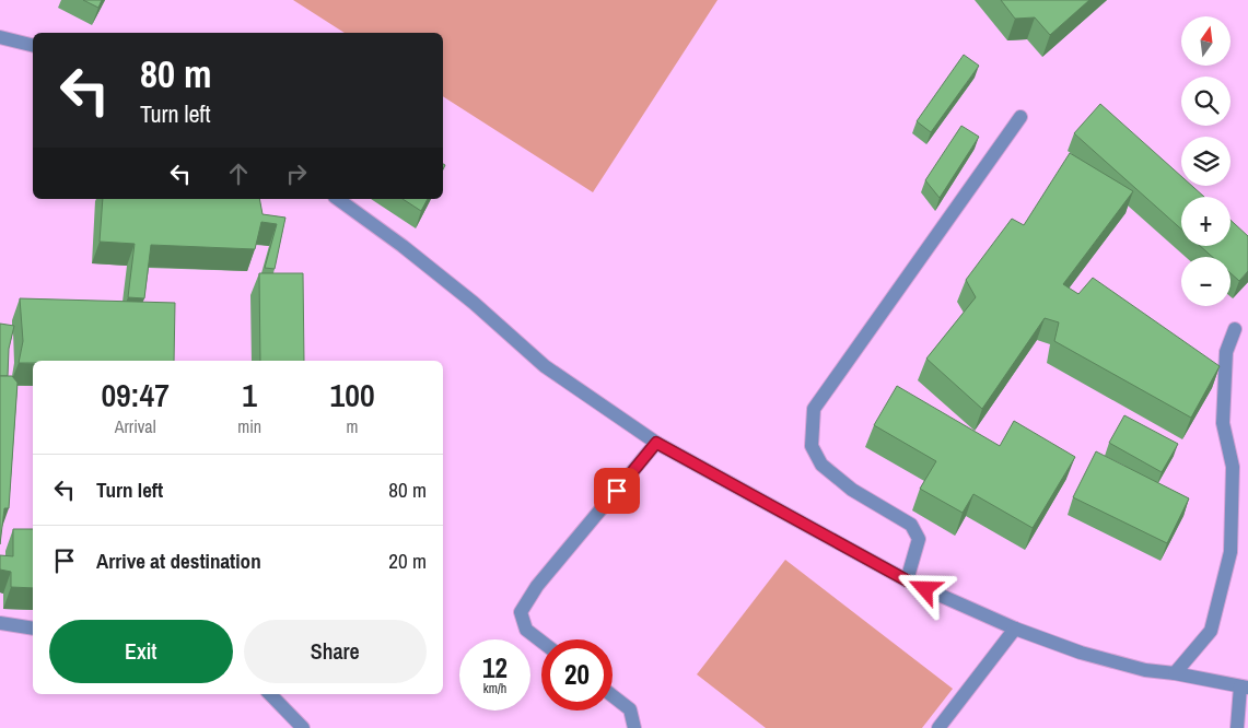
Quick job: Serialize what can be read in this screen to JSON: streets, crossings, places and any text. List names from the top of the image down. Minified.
{"north":"top","page":{"map_buttons":["+","−"],"turn":["80 m","Turn left"],"eta":["09:47","Arrival","1","min","100","m"],"list":[{"name":"Turn left","value":"80 m"},{"name":"Arrive at destination","value":"20 m"}],"buttons":["Exit","Share"],"speed":"12 km/h","limit":"20"}}
